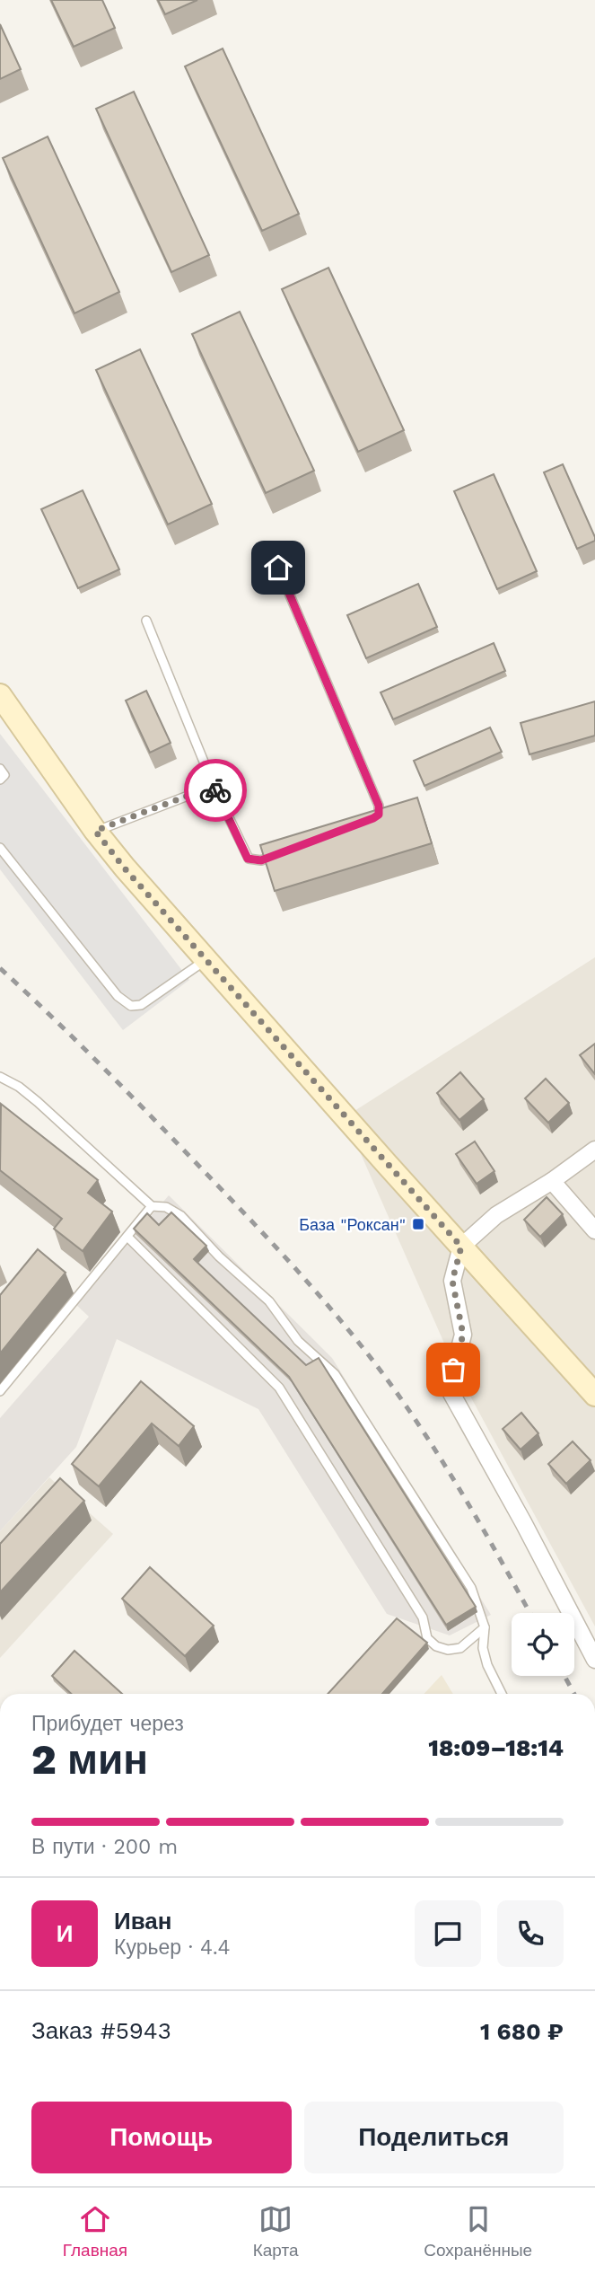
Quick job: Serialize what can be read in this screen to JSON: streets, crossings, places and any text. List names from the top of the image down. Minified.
{"places":{"transit":["База \"Роксан\""]},"page":{"heading":["2 мин","Прибудет через","18:09–18:14"],"panel":["Иван","Курьер · 4.4","Заказ #5943","1 680 ₽"],"bar":"В пути · 200 m","round":"И","buttons":["Помощь","Поделиться"],"tabs":["Главная","Карта","Сохранённые"]}}
